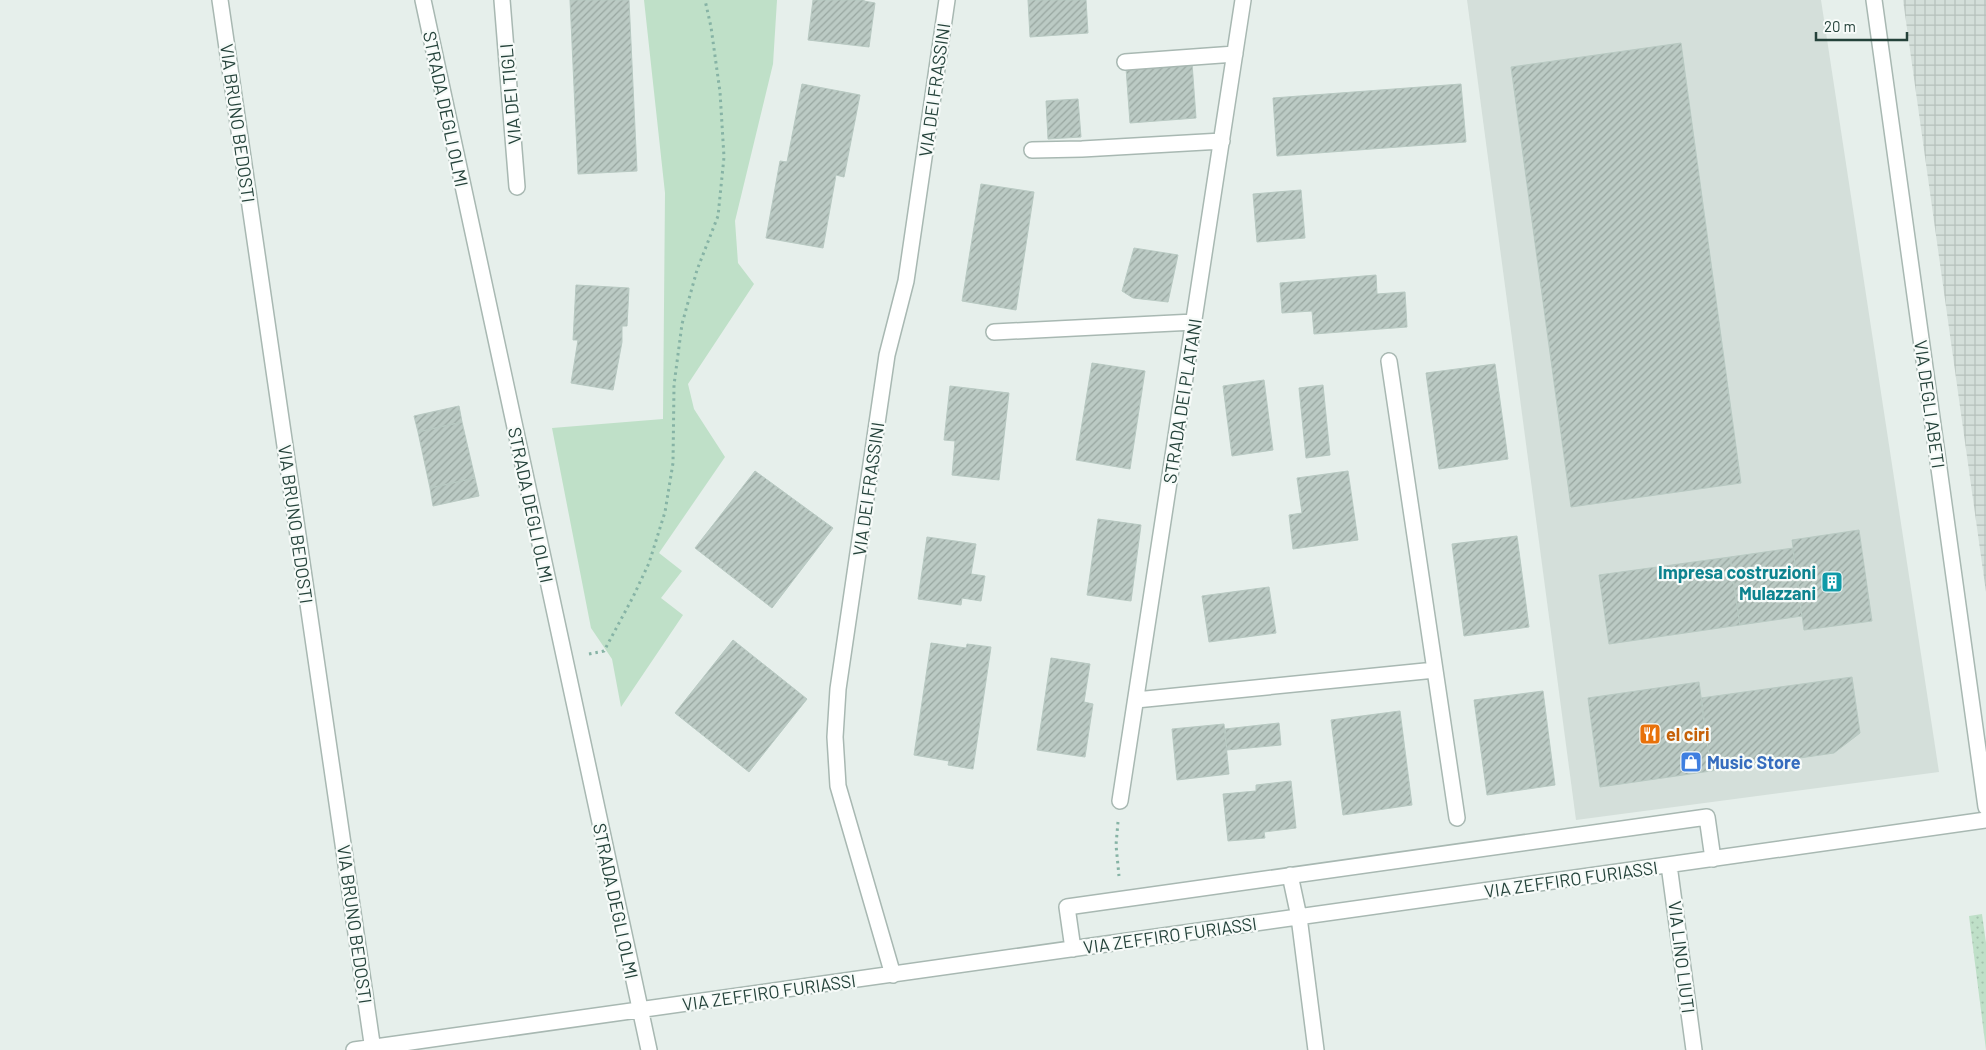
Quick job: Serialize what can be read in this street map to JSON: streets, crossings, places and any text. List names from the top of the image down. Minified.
{"streets":{"street":["VIA DEI FRASSINI","VIA DEI TIGLI","STRADA DEGLI OLMI","VIA BRUNO BEDOSTI","STRADA DEI PLATANI","VIA DEGLI ABETI","VIA ZEFFIRO FURIASSI","VIA LINO LIUTI"]},"crossings":[["VIA DEI FRASSINI","VIA ZEFFIRO FURIASSI"],["STRADA DEGLI OLMI","VIA ZEFFIRO FURIASSI"],["VIA BRUNO BEDOSTI","VIA ZEFFIRO FURIASSI"],["VIA ZEFFIRO FURIASSI","VIA LINO LIUTI"]],"places":{"building":["Impresa costruzioni Mulazzani"],"restaurant":["el ciri"],"shop":["Music Store"]},"scale_bar":"20 m"}
